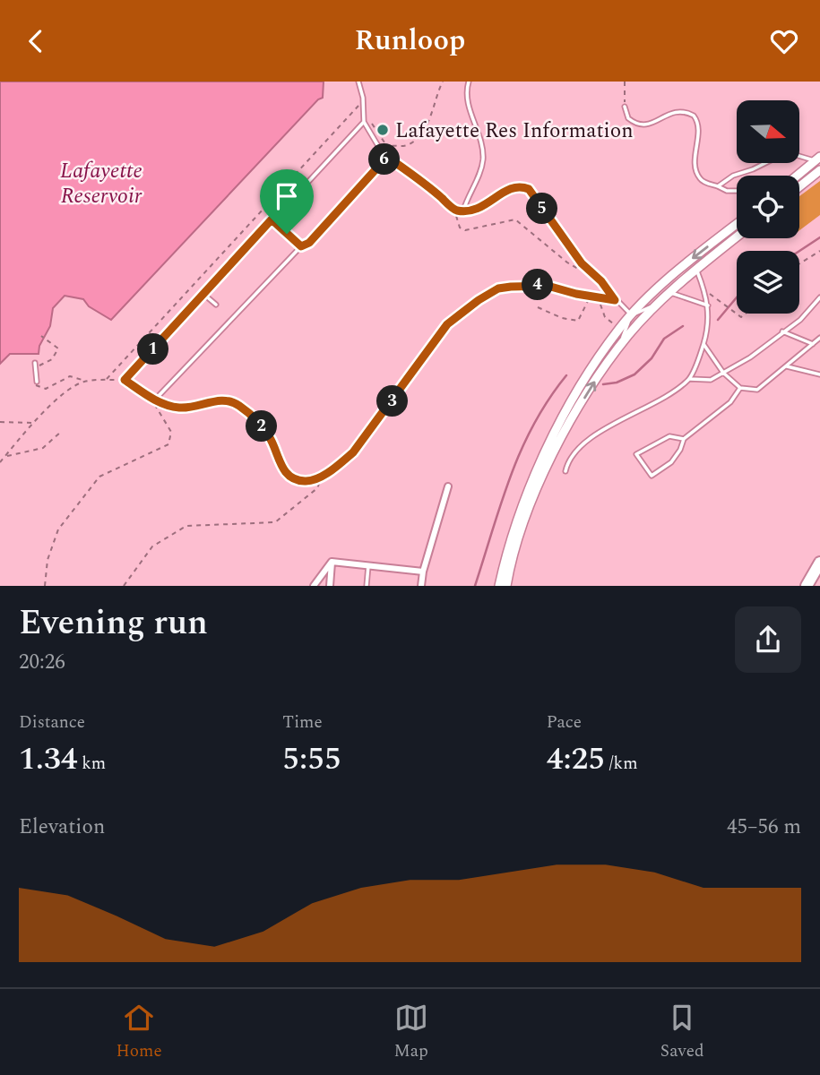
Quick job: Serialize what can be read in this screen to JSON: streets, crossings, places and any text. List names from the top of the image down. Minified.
{"water":["Lafayette Reservoir"],"places":["Lafayette Res Information"],"north":"right","page":{"header":"Runloop","pins":["6","5","4","1","3","2"],"heading":["Evening run","20:26"],"stats":[["Distance","1.34 km"],["Time","5:55"],["Pace","4:25 /km"]],"chart":["Elevation","45–56 m"],"tabs":["Home","Map","Saved"]}}
